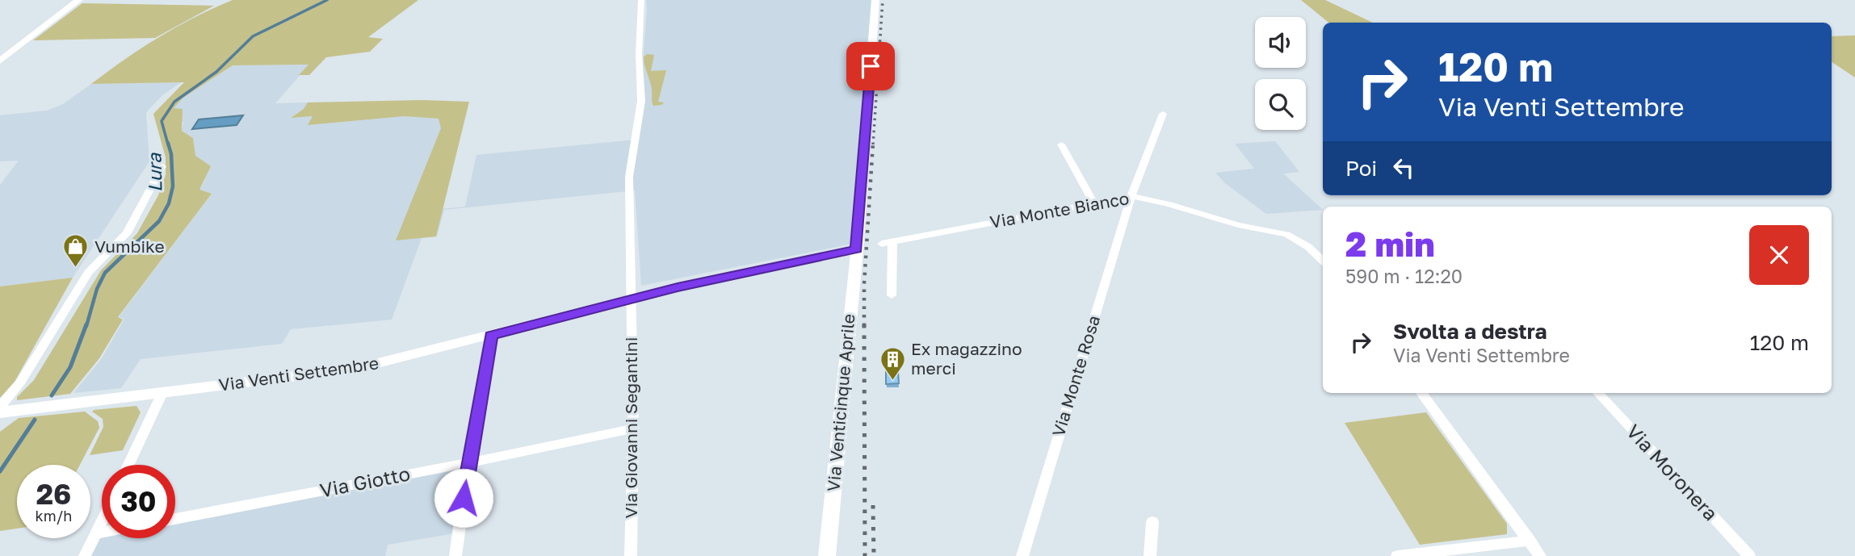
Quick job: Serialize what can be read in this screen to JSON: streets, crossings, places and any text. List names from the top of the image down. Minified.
{"streets":{"street":["Via Monte Bianco","Via Venti Settembre","Via Monte Rosa","Via Venticinque Aprile","Via Giovanni Segantini","Via Moronera","Via Giotto"]},"crossings":[["Via Monte Bianco","Via Monte Rosa"],["Via Venti Settembre","Via Venticinque Aprile"],["Via Venti Settembre","Via Giovanni Segantini"],["Via Giovanni Segantini","Via Giotto"]],"water":["Lura"],"places":{"shop":["Vumbike"],"building":["Ex magazzino merci"]},"page":{"turn":["120 m","Via Venti Settembre"],"then":"Poi","heading":["2 min","590 m · 12:20"],"list":[{"name":"Svolta a destra","note":"Via Venti Settembre","value":"120 m"}],"speed":"26 km/h","limit":"30"}}
